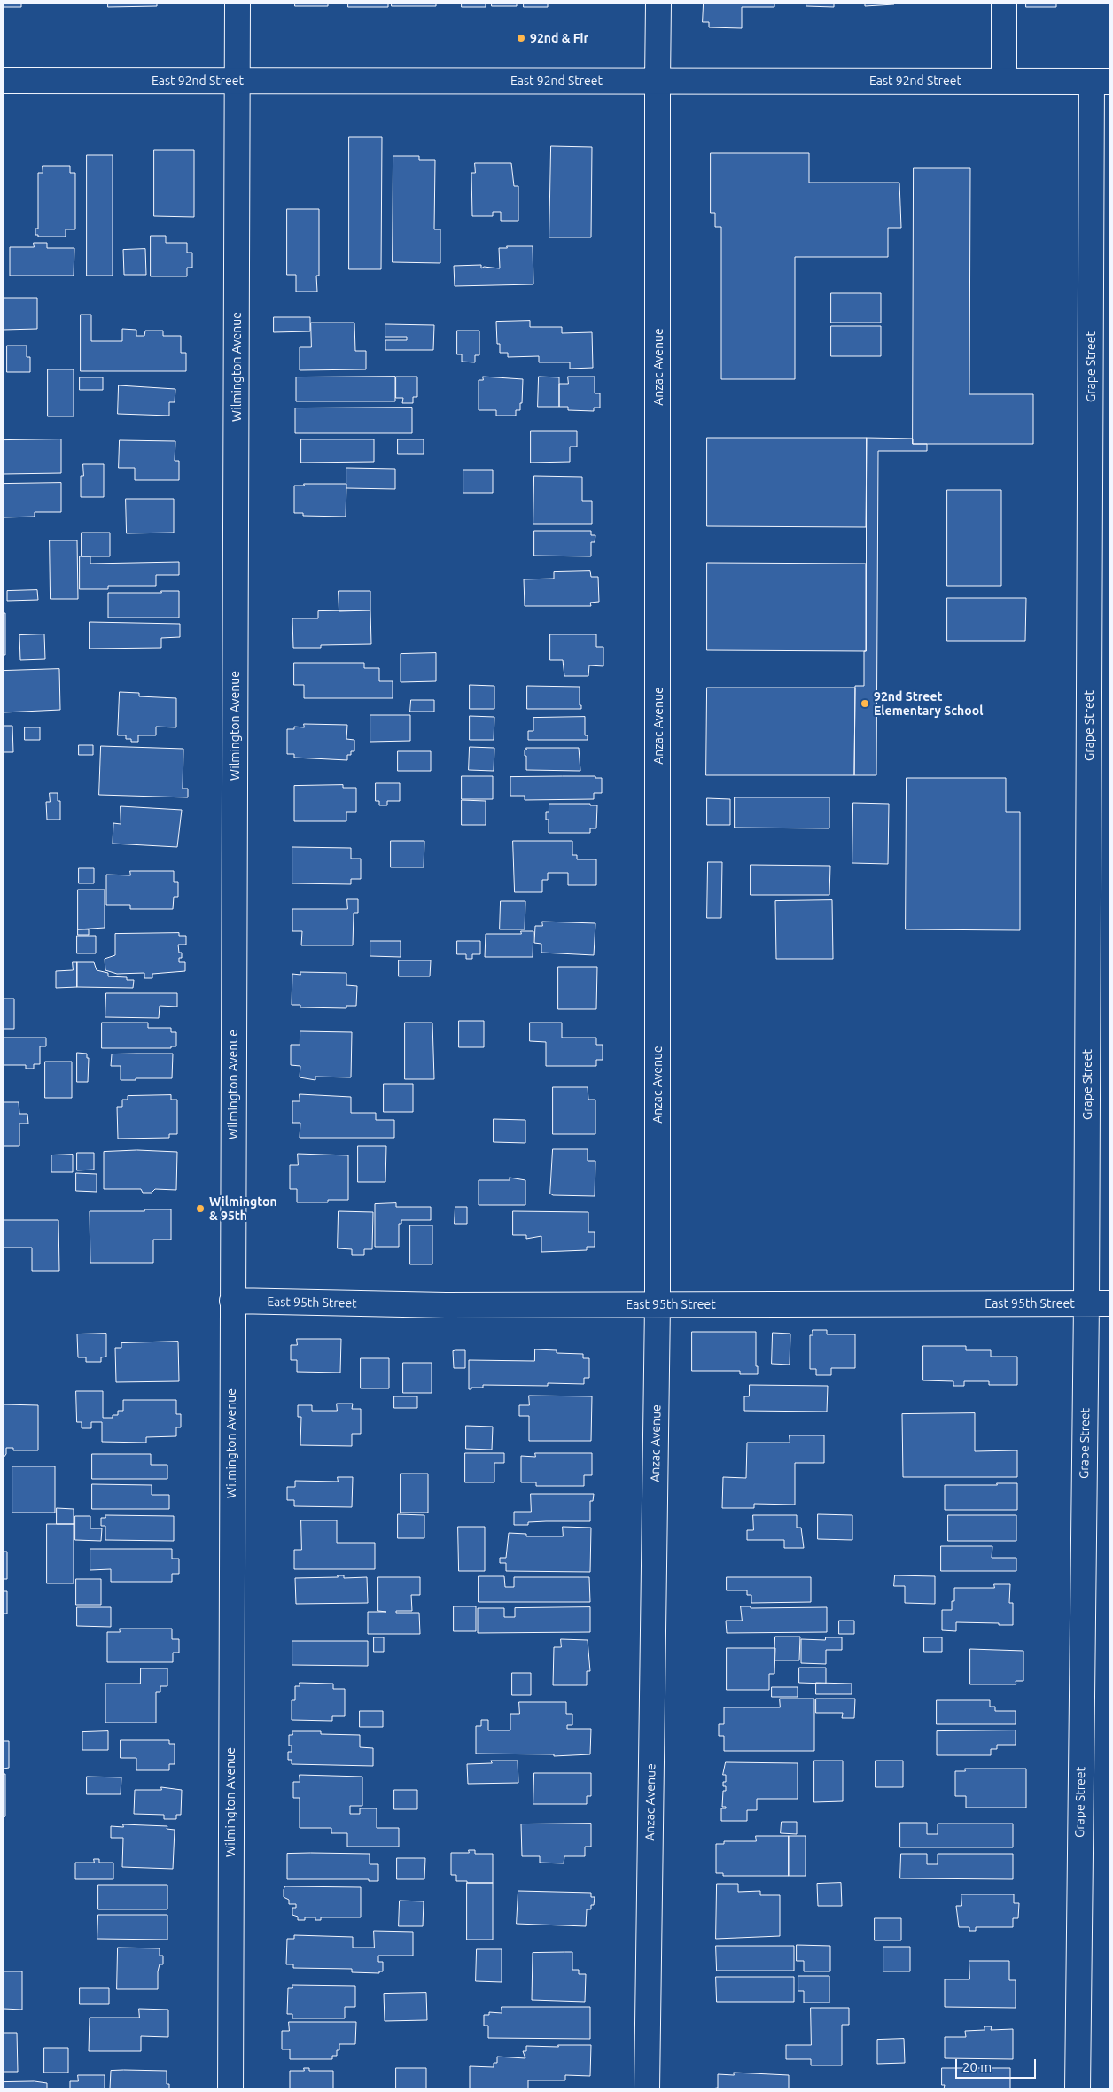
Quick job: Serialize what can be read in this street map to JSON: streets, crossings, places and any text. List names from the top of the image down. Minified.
{"streets":{"street":["East 92nd Street","Wilmington Avenue","Anzac Avenue","Grape Street","East 95th Street"]},"crossings":[["East 92nd Street","Wilmington Avenue"],["East 92nd Street","Anzac Avenue"],["East 92nd Street","Grape Street"],["Wilmington Avenue","East 95th Street"],["Anzac Avenue","East 95th Street"],["Grape Street","East 95th Street"]],"places":["92nd & Fir","92nd Street Elementary School","Wilmington & 95th"],"scale_bar":"20 m"}
